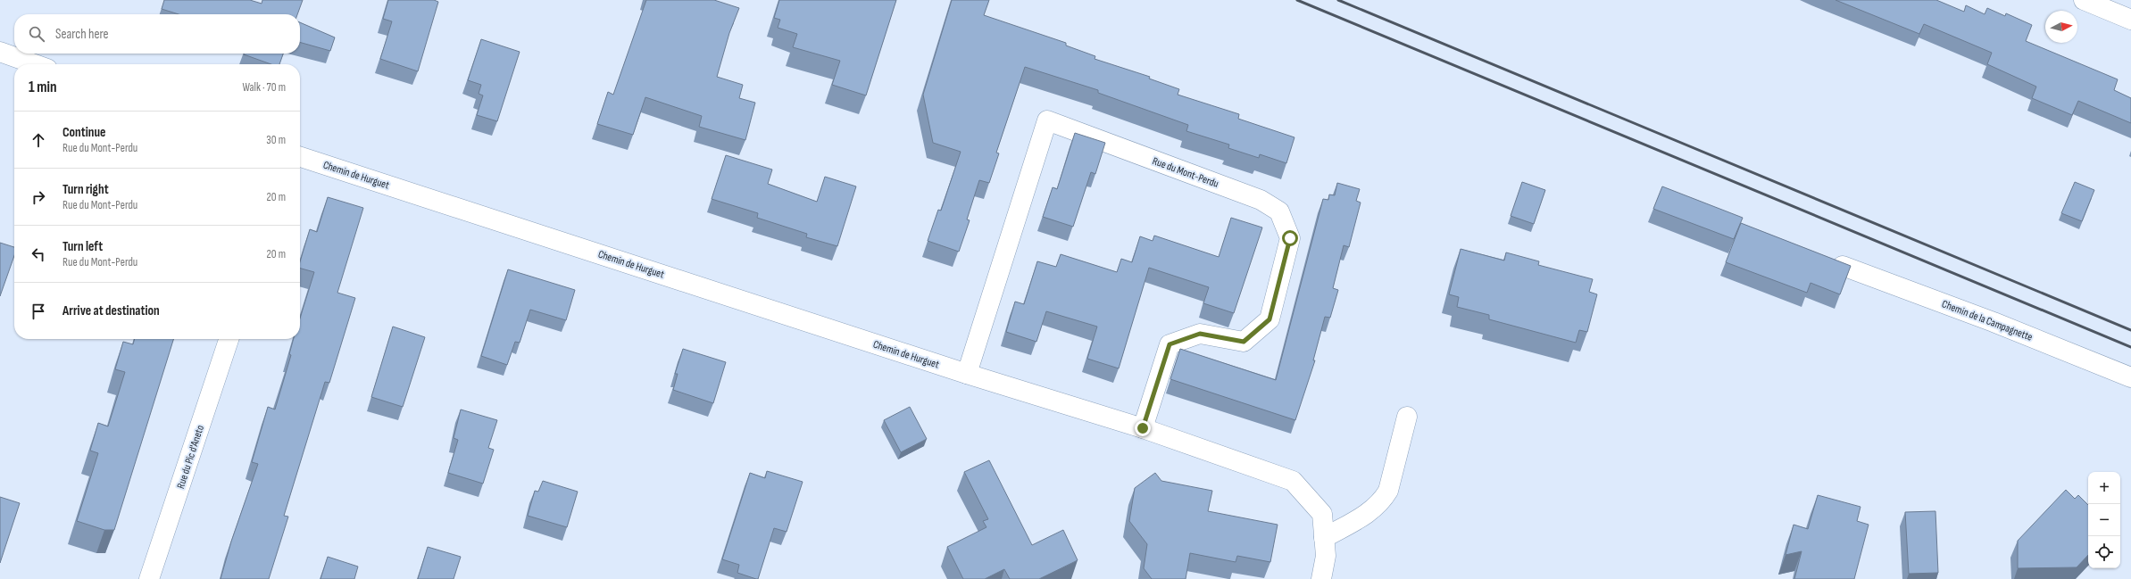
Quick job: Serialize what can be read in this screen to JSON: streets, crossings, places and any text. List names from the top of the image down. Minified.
{"streets":{"street":["Rue du Mont-Perdu","Chemin de Hurguet","Chemin de la Campagnette","Rue du Pic d'Aneto"]},"crossings":[["Rue du Mont-Perdu","Chemin de Hurguet"]],"north":"right","page":{"search":"Search here","heading":["1 min","Walk · 70 m"],"list":[["Continue","Rue du Mont-Perdu","30 m"],["Turn right","Rue du Mont-Perdu","20 m"],["Turn left","Rue du Mont-Perdu","20 m"],"Arrive at destination"],"map_buttons":["+","−"]}}
